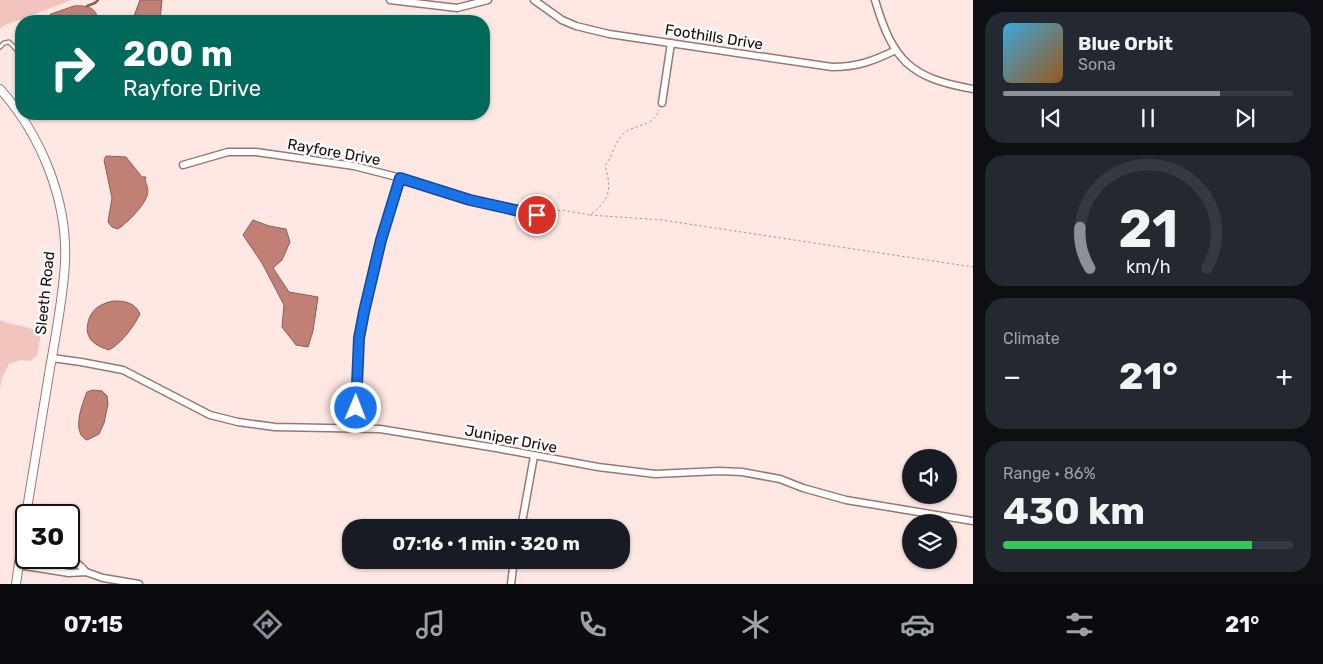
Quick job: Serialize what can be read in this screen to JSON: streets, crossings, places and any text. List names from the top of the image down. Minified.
{"streets":{"street":["Foothills Drive","Rayfore Drive","Sleeth Road","Juniper Drive"]},"crossings":[["Sleeth Road","Juniper Drive"]],"page":{"turn":["200 m","Rayfore Drive"],"song":["Blue Orbit","Sona"],"tile":["Climate",["Range · 86%","430 km"]],"heat":["−","21°","+"],"limit":"30","trip":"07:16 · 1 min · 320 m","tabs":["07:15","21°"],"gauge":["21","km/h"]}}
